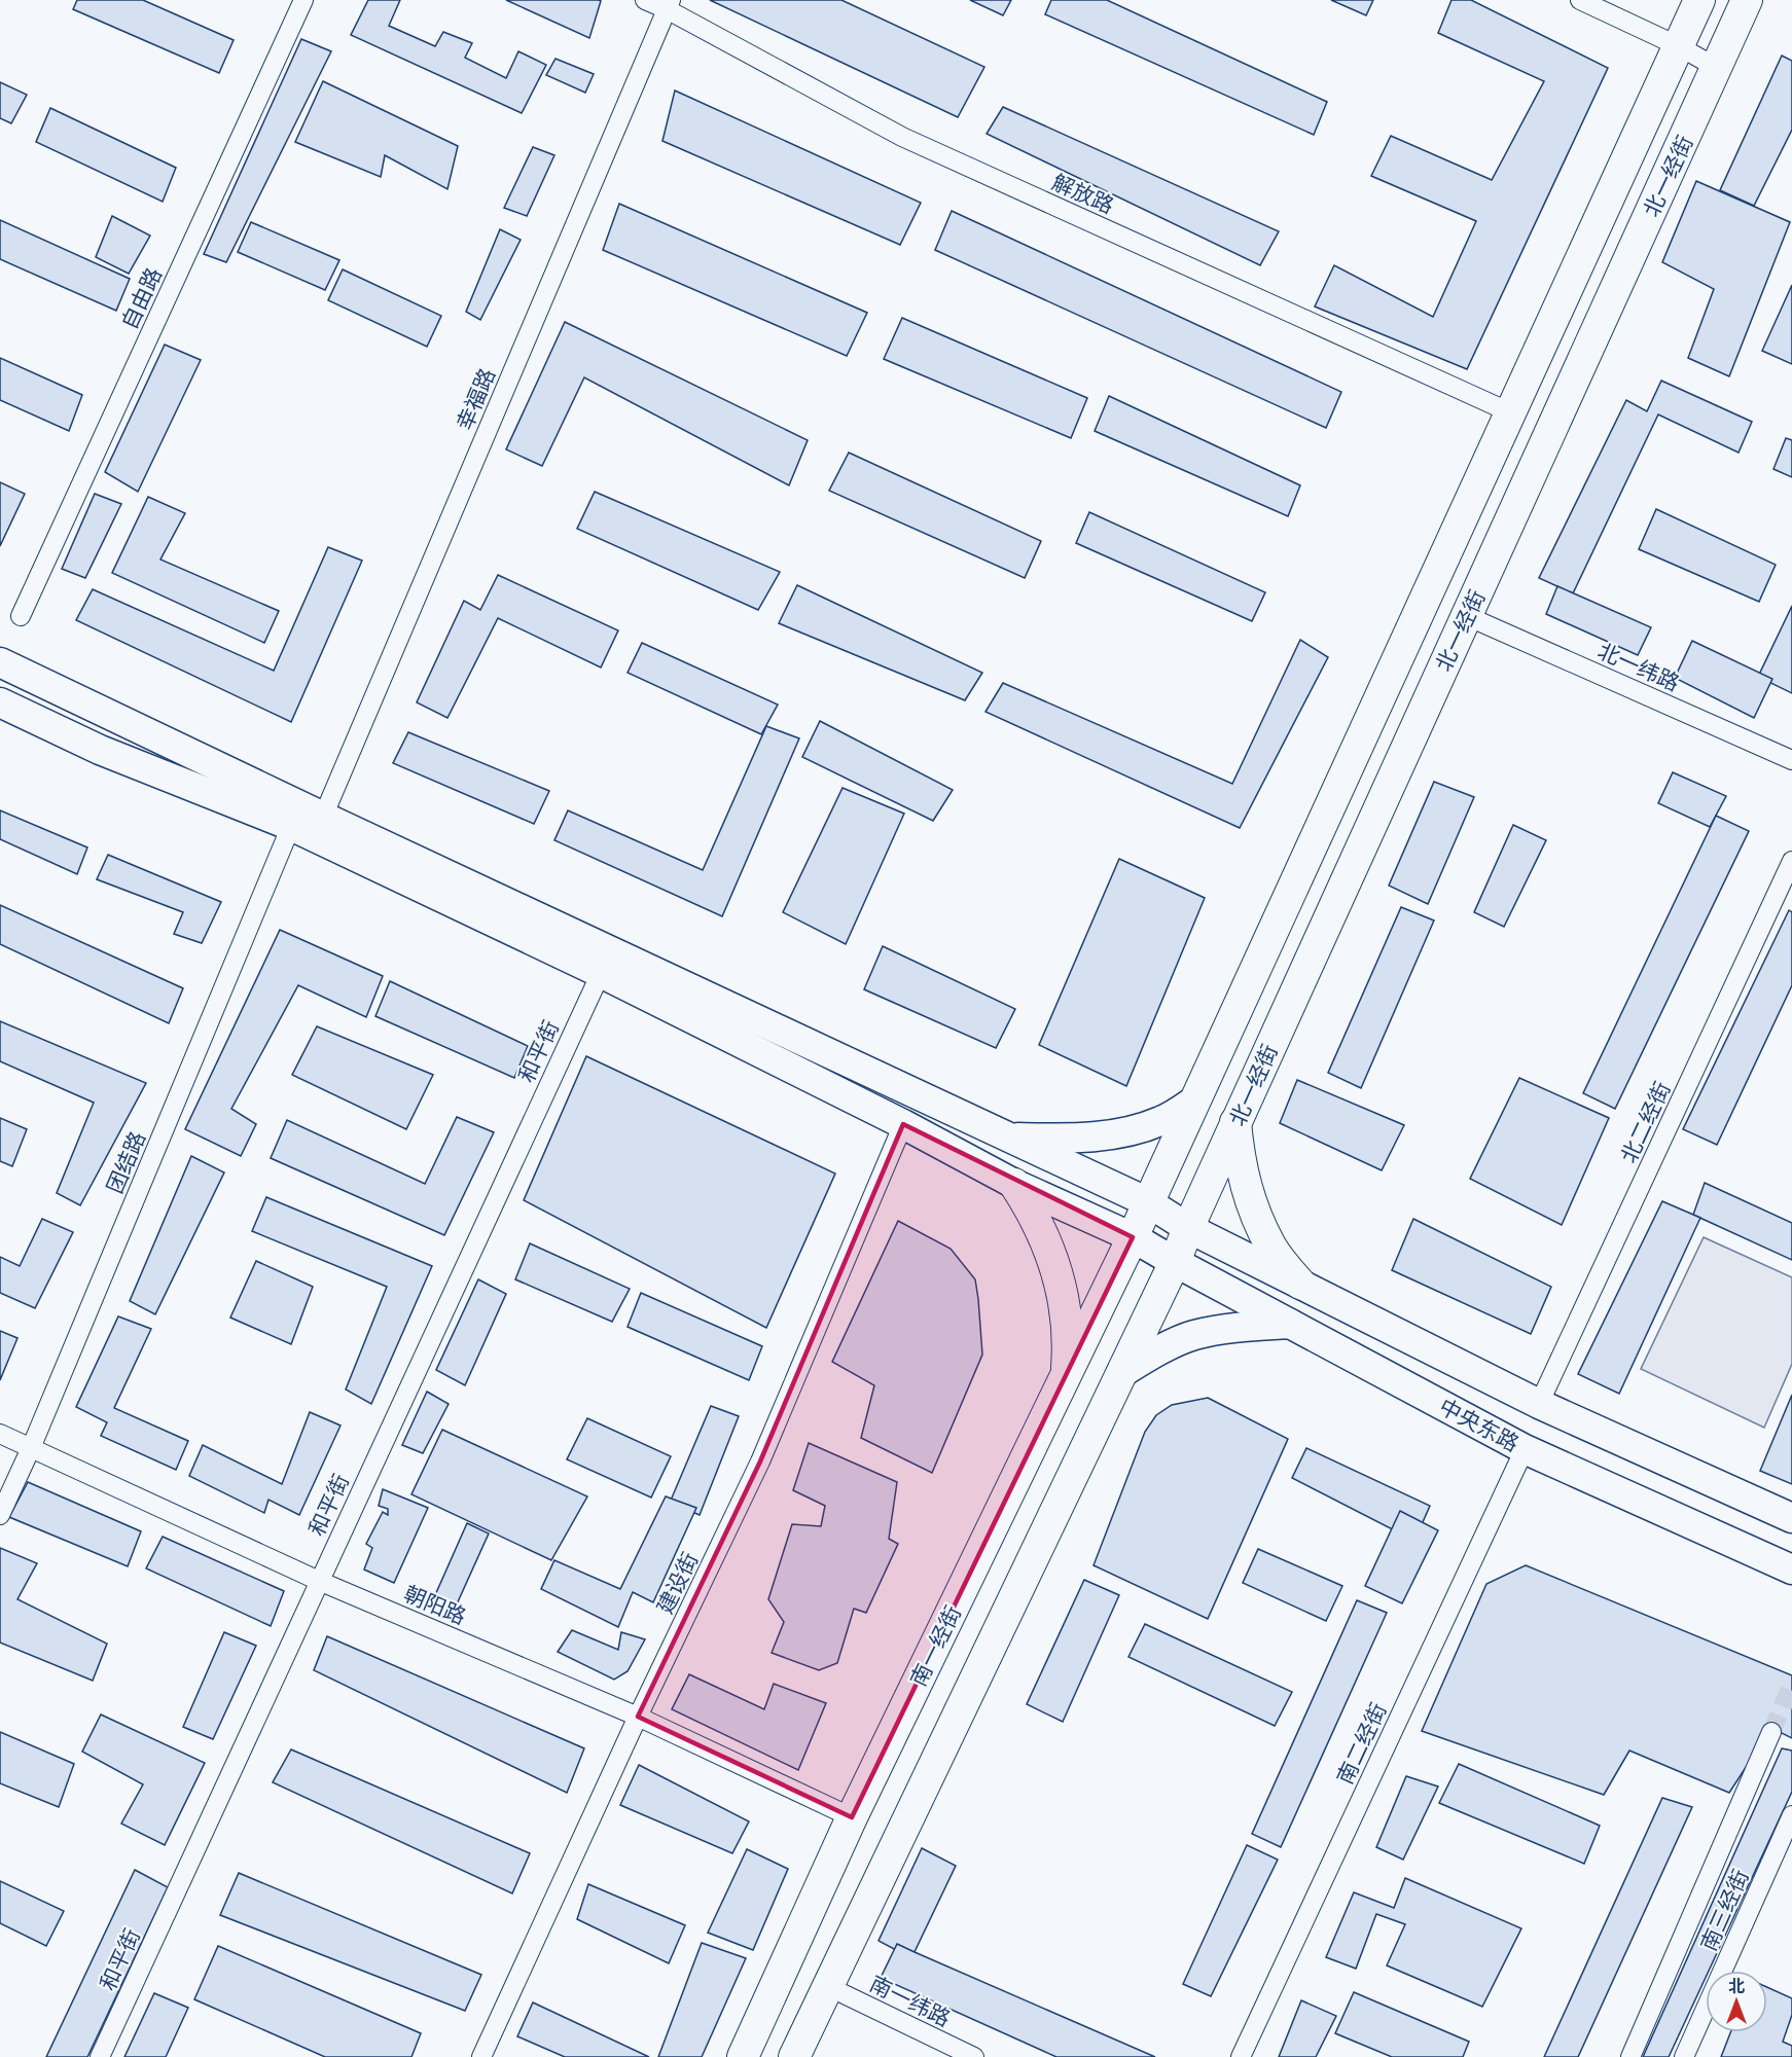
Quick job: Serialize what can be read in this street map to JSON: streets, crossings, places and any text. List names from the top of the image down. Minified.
{"streets":{"highway":["北一经街","南一经街"],"main road":["中央东路"],"street":["解放路","自由路","幸福路","北一纬路","和平街","北二经街","团结路","建设街","朝阳路","南二经街","南三经街","南一纬路"]},"crossings":[["北一经街","解放路"],["北一经街","北一纬路"],["北一经街","中央东路"],["北一经街","南一经街"],["解放路","幸福路"],["幸福路","中央东路"],["和平街","中央东路"],["和平街","朝阳路"],["北二经街","中央东路"],["团结路","中央东路"],["团结路","朝阳路"],["中央东路","建设街"],["中央东路","南一经街"],["中央东路","南二经街"],["建设街","朝阳路"],["朝阳路","南一经街"]],"north":"top"}
